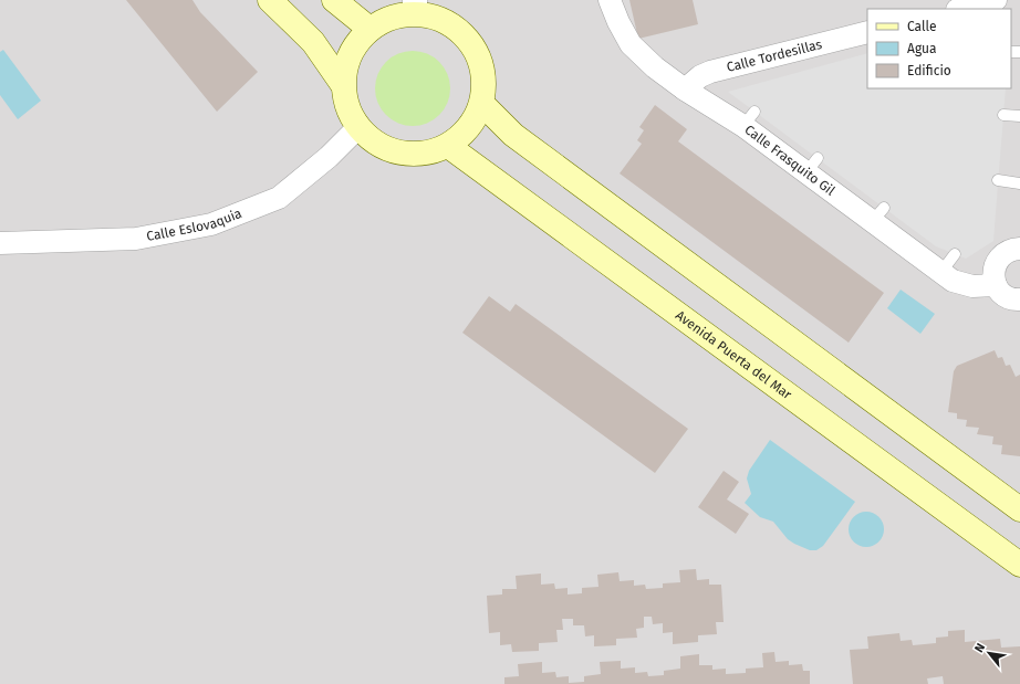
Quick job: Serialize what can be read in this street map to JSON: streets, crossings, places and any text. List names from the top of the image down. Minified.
{"streets":{"main road":["Avenida Puerta del Mar"],"street":["Calle Tordesillas","Calle Frasquito Gil","Calle Eslovaquia"]},"crossings":[["Calle Tordesillas","Calle Frasquito Gil"],["Calle Eslovaquia","Avenida Puerta del Mar"]],"legend":["Calle","Agua","Edificio"],"north":"top left"}
